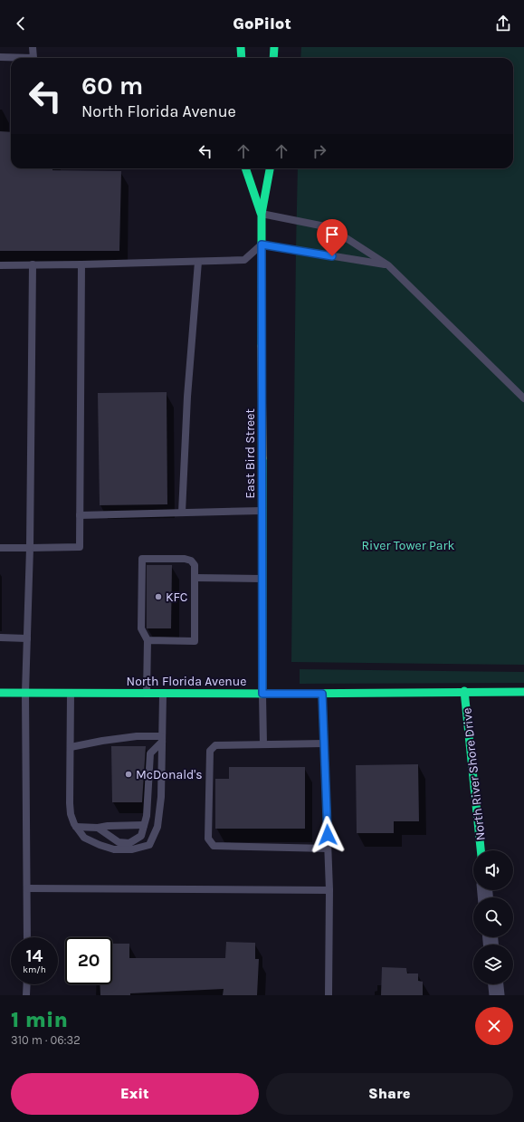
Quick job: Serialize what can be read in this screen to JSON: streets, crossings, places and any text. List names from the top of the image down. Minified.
{"streets":{"street":["East Bird Street","North Florida Avenue","North River Shore Drive"]},"crossings":[["East Bird Street","North Florida Avenue"],["North Florida Avenue","North River Shore Drive"]],"parks":["River Tower Park"],"places":["KFC","McDonald's"],"page":{"header":"GoPilot","turn":["60 m","North Florida Avenue"],"speed":"14 km/h","limit":"20","heading":["1 min","310 m · 06:32"],"buttons":["Exit","Share"]}}
